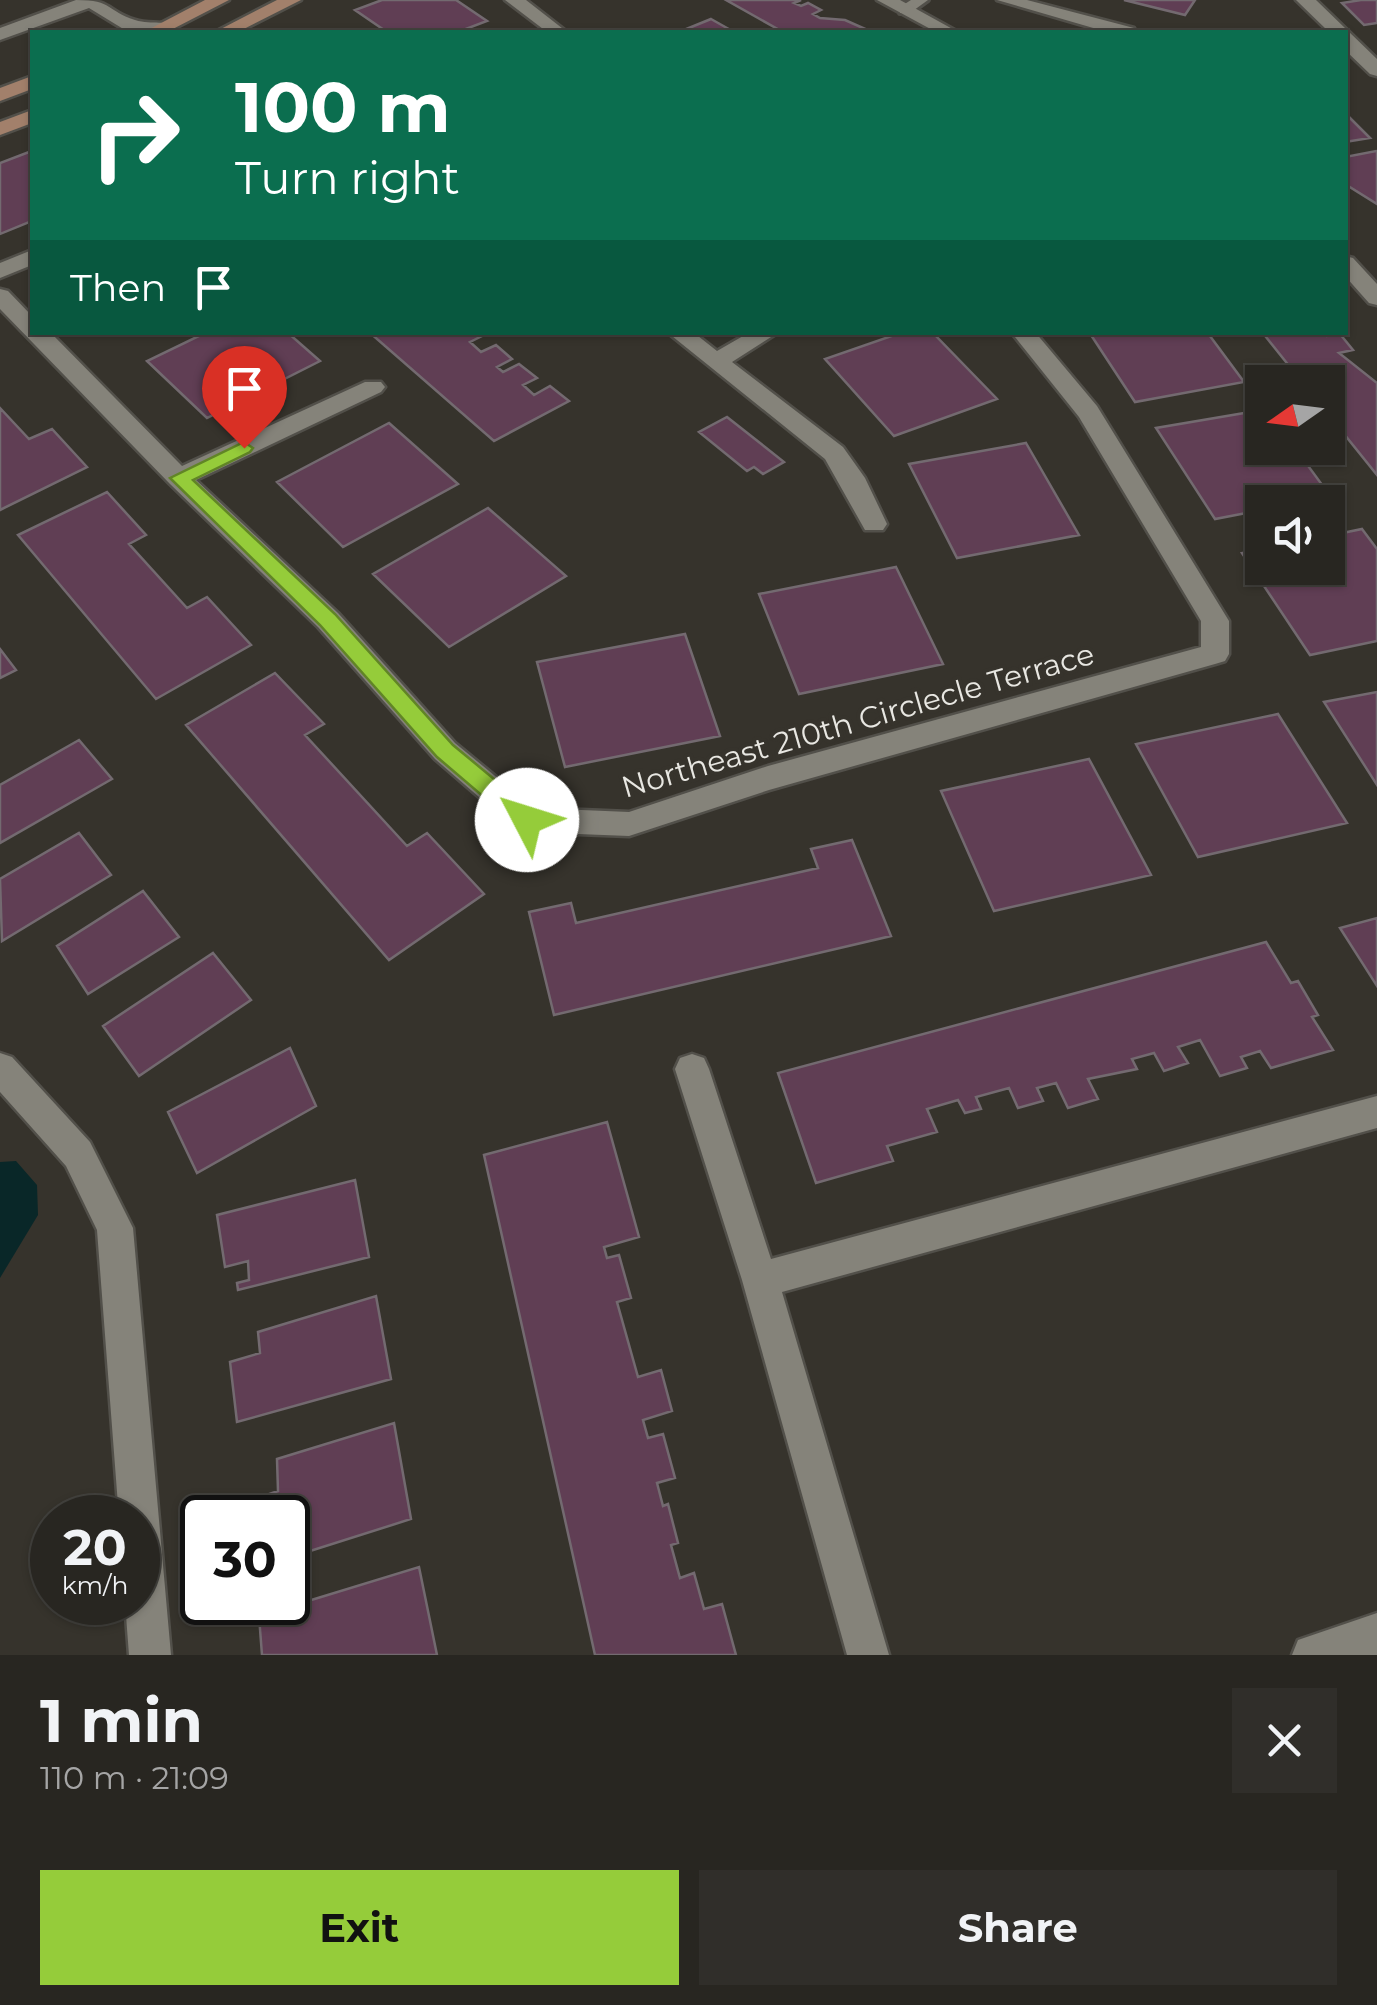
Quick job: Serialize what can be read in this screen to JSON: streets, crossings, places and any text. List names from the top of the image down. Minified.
{"streets":{"street":["Northeast 210th Circlecle Terrace"]},"north":"left","page":{"turn":["100 m","Turn right"],"then":"Then","speed":"20 km/h","limit":"30","heading":["1 min","110 m · 21:09"],"buttons":["Exit","Share"]}}
